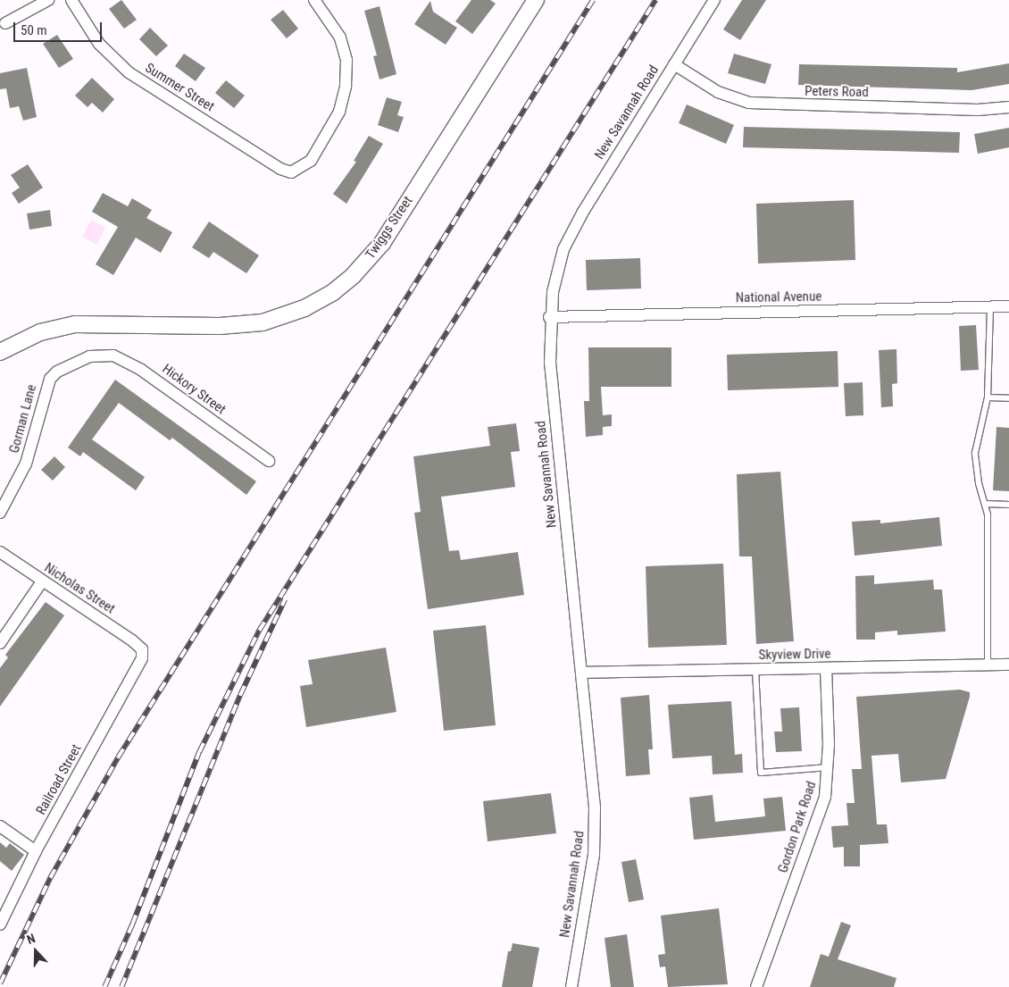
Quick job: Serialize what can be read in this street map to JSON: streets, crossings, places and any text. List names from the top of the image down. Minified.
{"streets":{"main road":["Twiggs Street"],"street":["Summer Street","Peters Road","New Savannah Road","National Avenue","Hickory Street","Gorman Lane","Nicholas Street","Skyview Drive","Railroad Street","Gordon Park Road"]},"crossings":[["Peters Road","New Savannah Road"],["New Savannah Road","National Avenue"],["New Savannah Road","Skyview Drive"],["Hickory Street","Gorman Lane"],["Nicholas Street","Railroad Street"],["Skyview Drive","Gordon Park Road"]],"scale_bar":"50 m","north":"top"}
